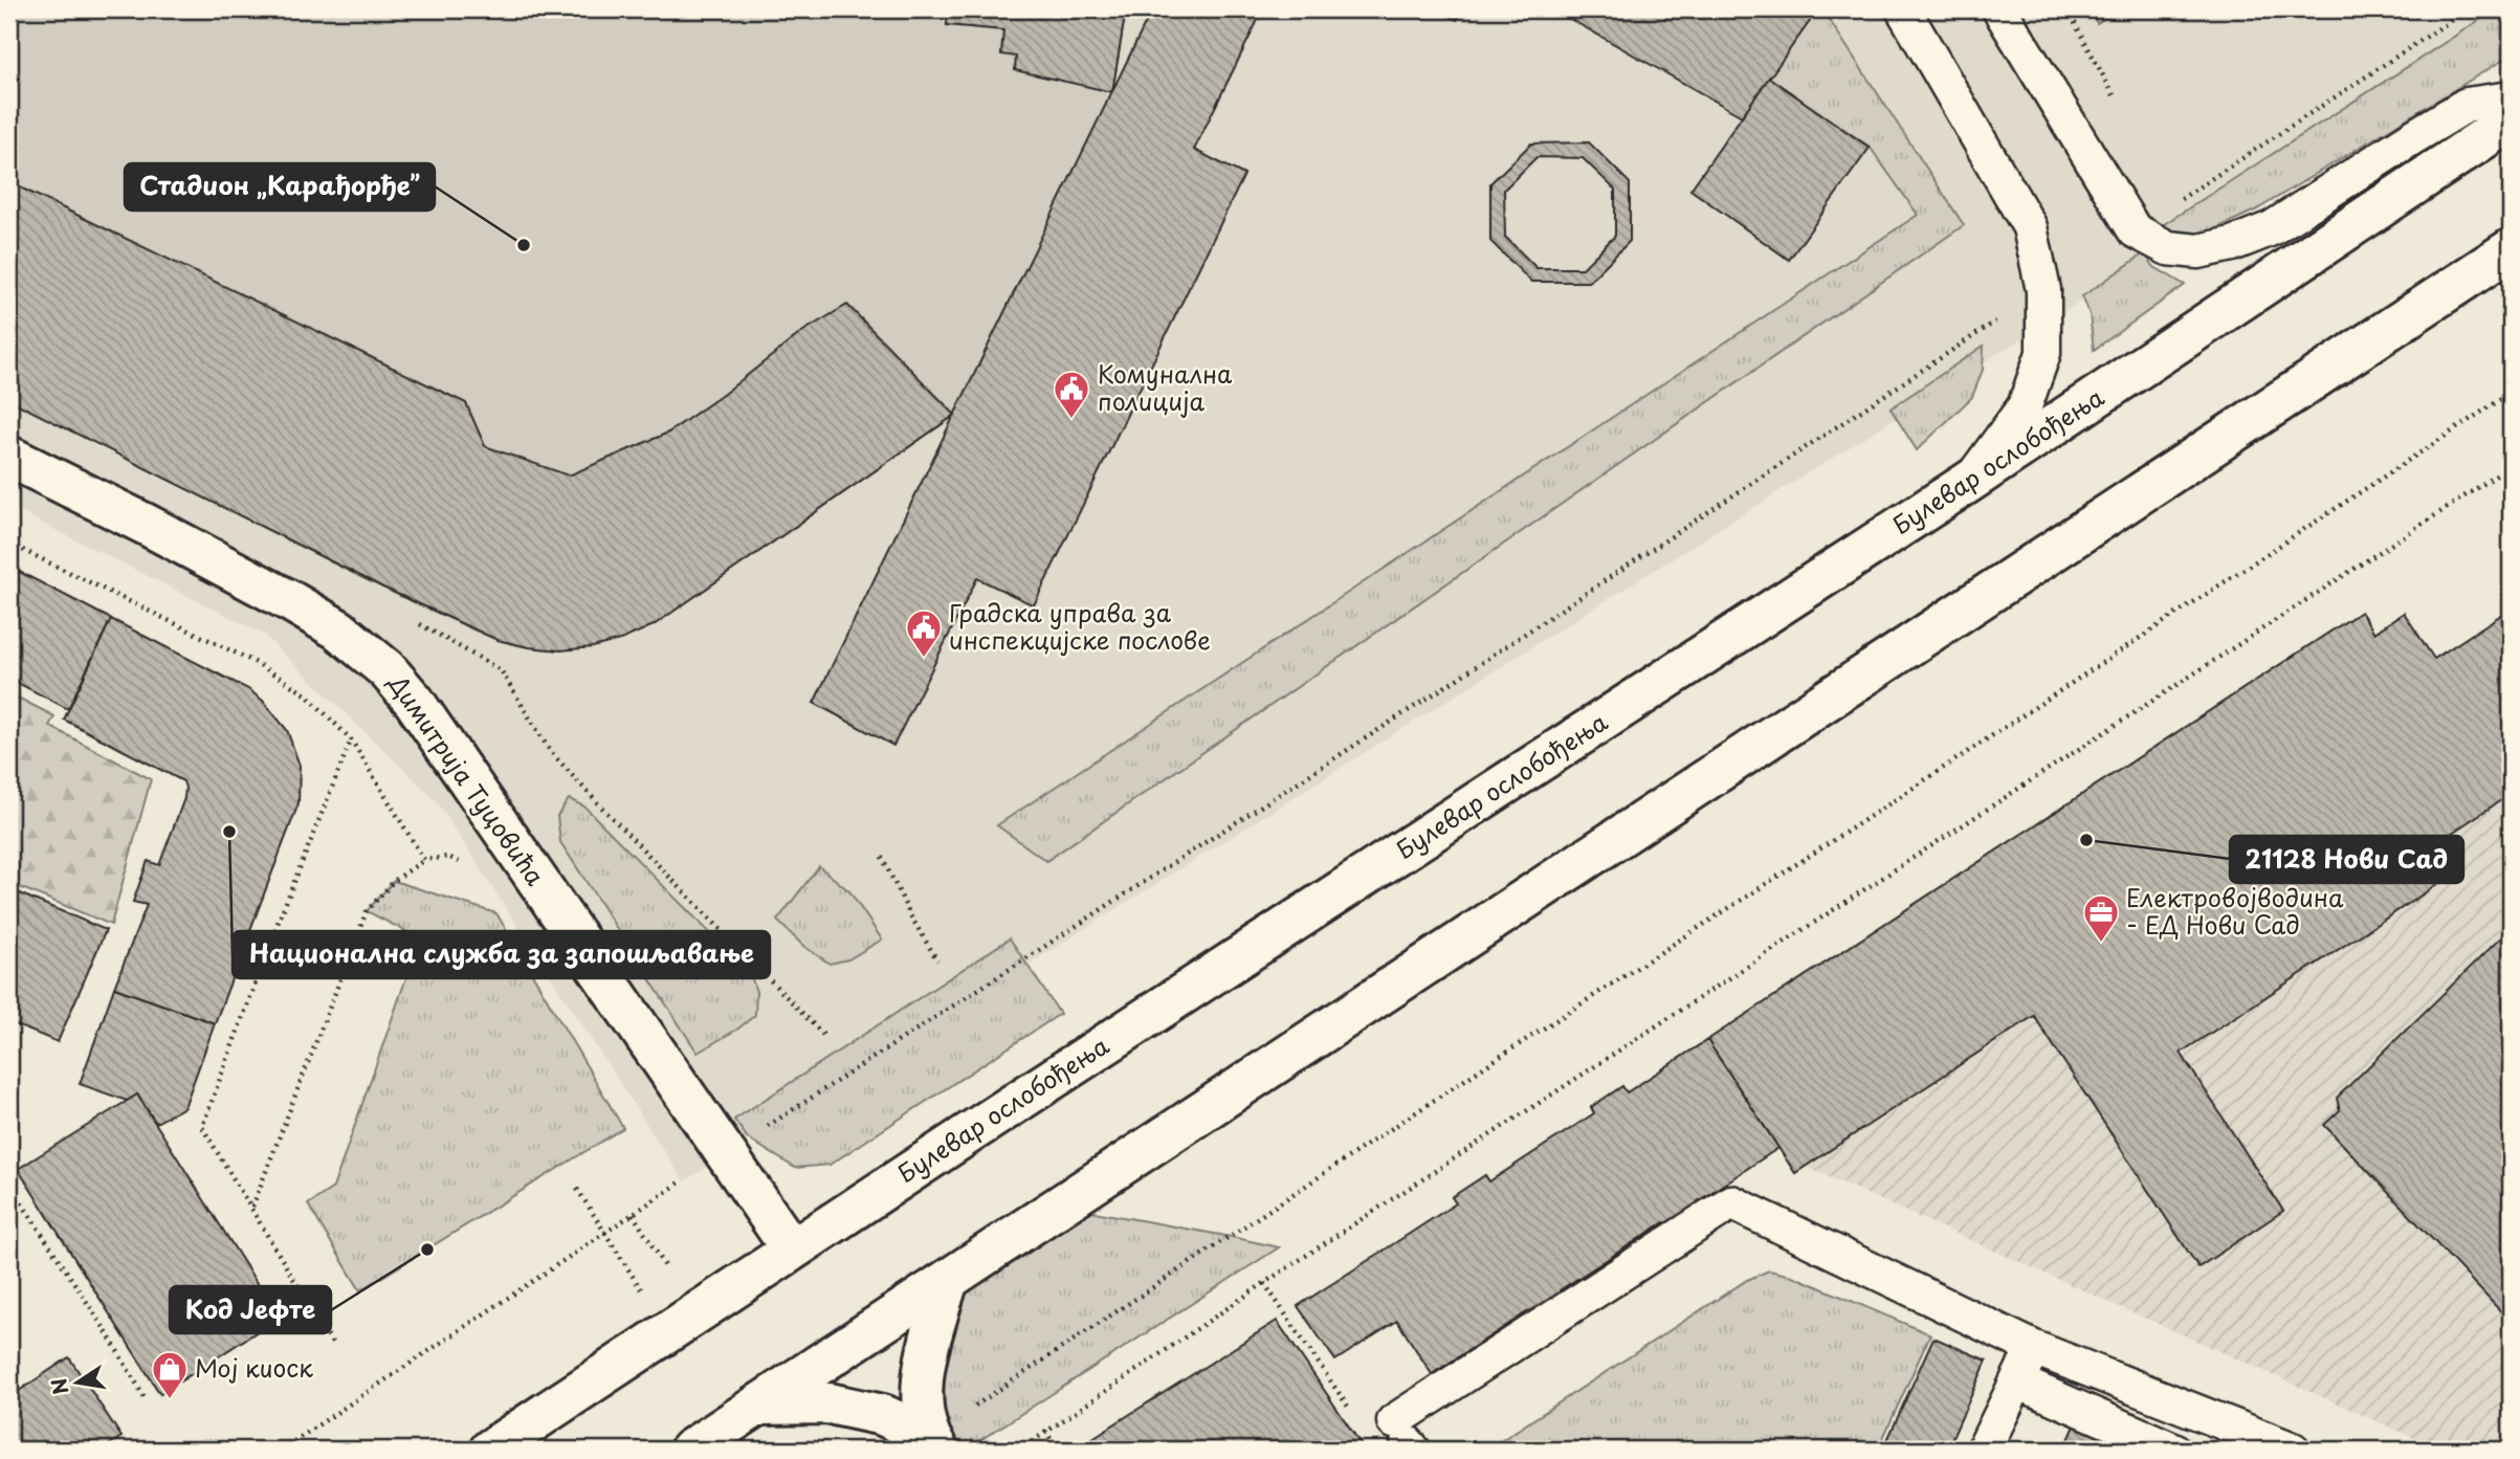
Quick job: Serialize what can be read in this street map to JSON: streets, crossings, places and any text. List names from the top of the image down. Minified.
{"streets":{"main road":["Булевар ослобођења","Димитрија Туцовића"]},"crossings":[["Булевар ослобођења","Димитрија Туцовића"]],"places":{"other":["Стадион „Карађорђе”","Национална служба за запошљавање","21128 Нови Сад","Код Јефте"],"public building":["Комунална полиција","Градска управа за инспекцијске послове"],"office":["Електровојводина - ЕД Нови Сад"],"shop":["Мој киоск"]},"north":"left"}
